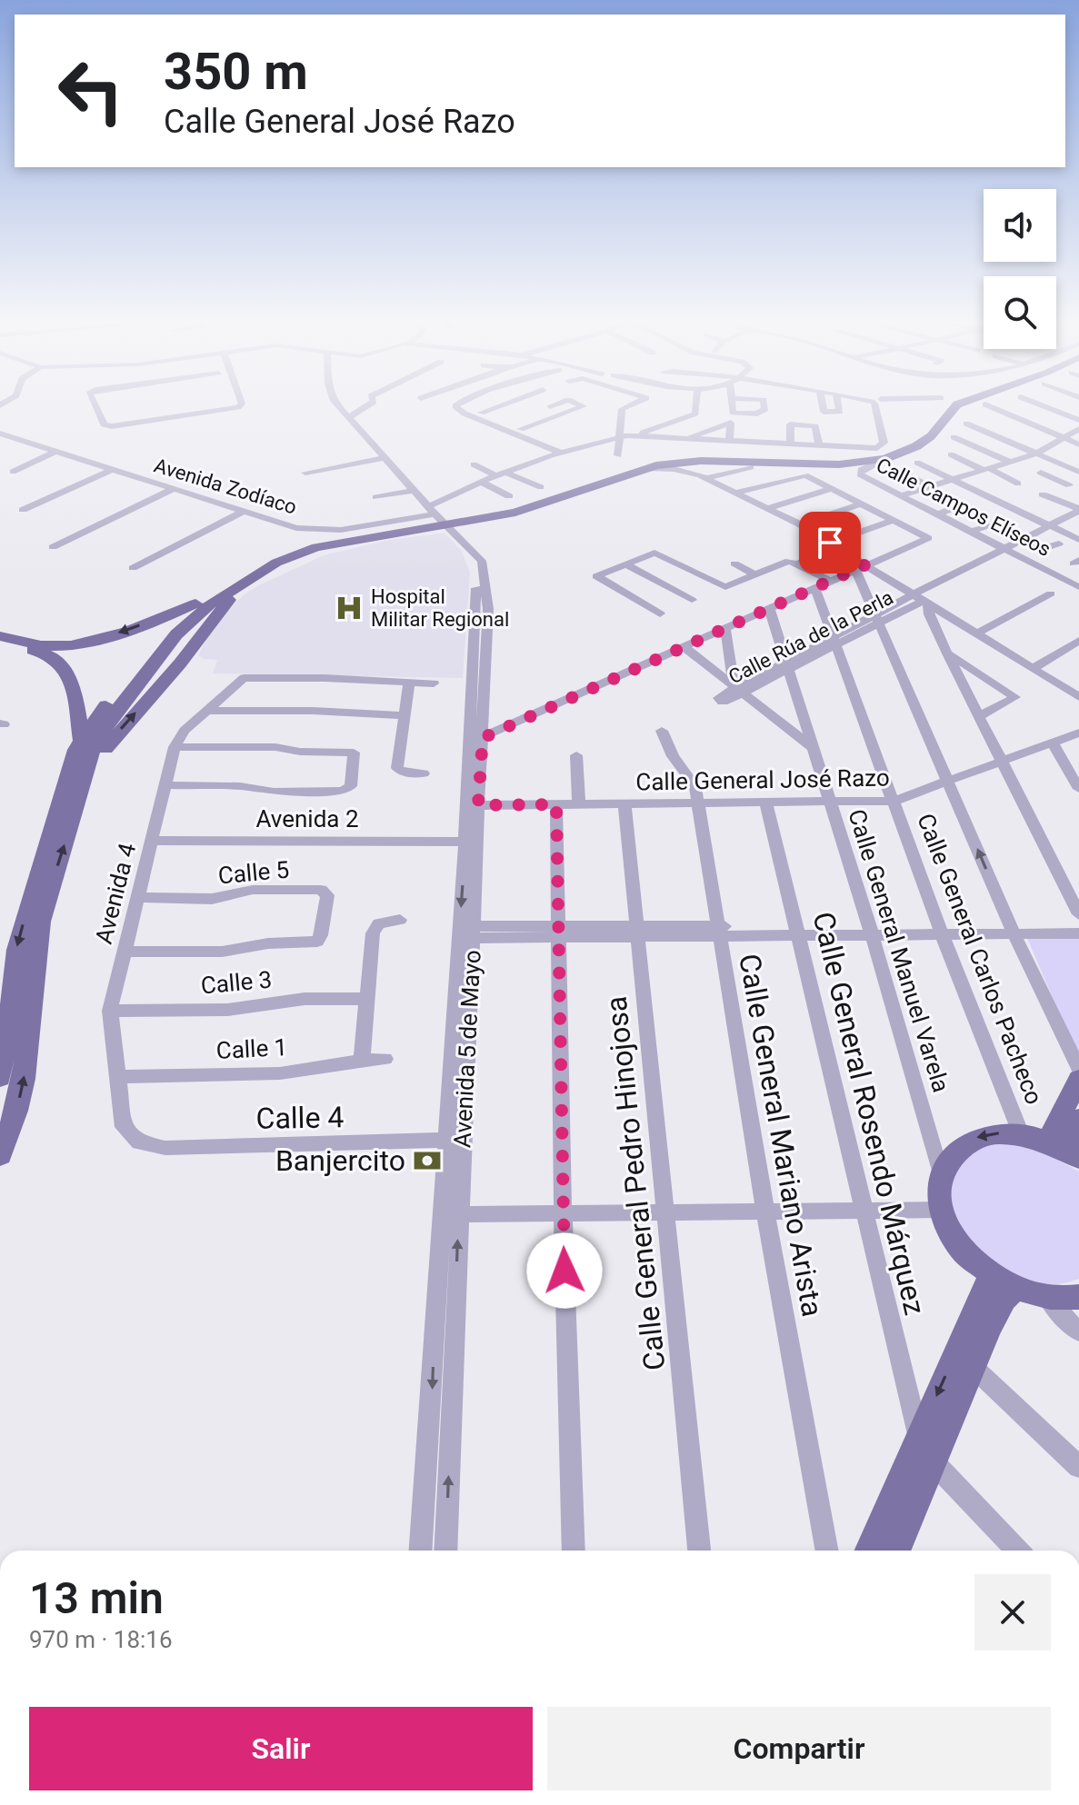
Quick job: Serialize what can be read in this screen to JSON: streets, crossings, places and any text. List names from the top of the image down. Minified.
{"streets":{"street":["Avenida Zodíaco","Calle Campos Elíseos","Calle Rúa de la Perla","Calle General José Razo","Avenida 2","Calle 5","Avenida 4","Calle General Manuel Varela","Calle General Carlos Pacheco","Calle 3","Calle 1","Avenida 5 de Mayo","Calle General Rosendo Márquez","Calle 4","Calle General Mariano Arista","Calle General Pedro Hinojosa"]},"crossings":[["Avenida Zodíaco","Avenida 5 de Mayo"],["Calle Campos Elíseos","Calle Rúa de la Perla"],["Calle Rúa de la Perla","Calle General Manuel Varela"],["Calle Rúa de la Perla","Calle General Carlos Pacheco"],["Calle General José Razo","Calle General Manuel Varela"],["Calle General José Razo","Calle General Carlos Pacheco"],["Calle General José Razo","Avenida 5 de Mayo"],["Calle General José Razo","Calle General Rosendo Márquez"],["Calle General José Razo","Calle General Mariano Arista"],["Calle General José Razo","Calle General Pedro Hinojosa"],["Avenida 2","Avenida 4"],["Avenida 2","Avenida 5 de Mayo"],["Calle 5","Avenida 4"],["Avenida 4","Calle 3"],["Avenida 4","Calle 1"],["Avenida 4","Calle 4"],["Avenida 5 de Mayo","Calle 4"]],"places":{"hospital":["Hospital Militar Regional"],"bank":["Banjercito"]},"page":{"turn":["350 m","Calle General José Razo"],"heading":["13 min","970 m · 18:16"],"buttons":["Salir","Compartir"]}}
